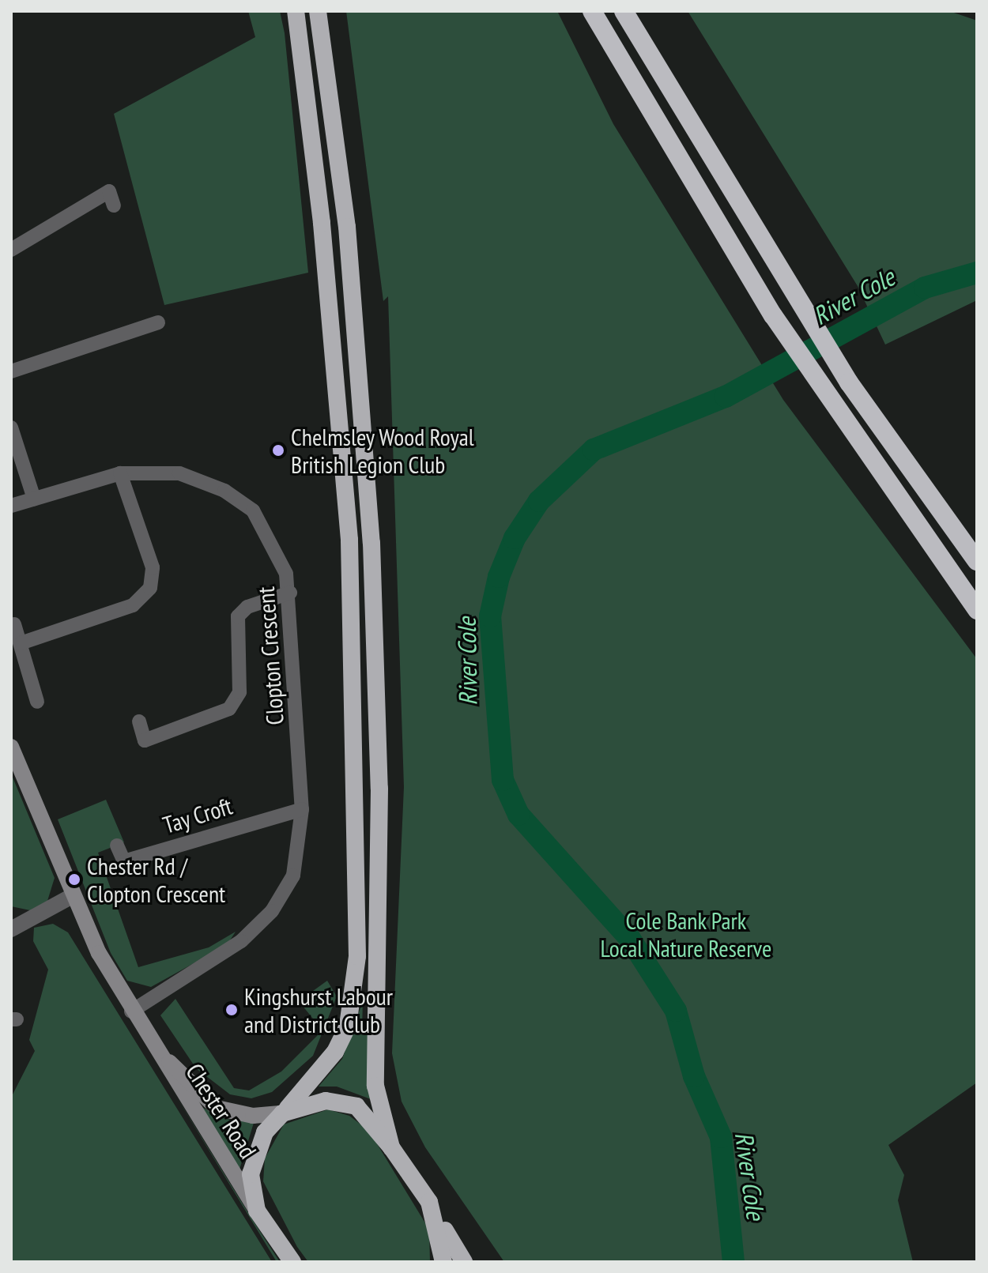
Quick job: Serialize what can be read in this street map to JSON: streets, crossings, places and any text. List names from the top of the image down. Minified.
{"streets":{"main road":["Chester Road"],"street":["Clopton Crescent","Tay Croft"]},"crossings":[["Clopton Crescent","Tay Croft"],["Clopton Crescent","Chester Road"]],"water":["River Cole"],"parks":["Cole Bank Park Local Nature Reserve"],"places":["Chelmsley Wood Royal British Legion Club","Chester Rd / Clopton Crescent","Kingshurst Labour and District Club"]}
